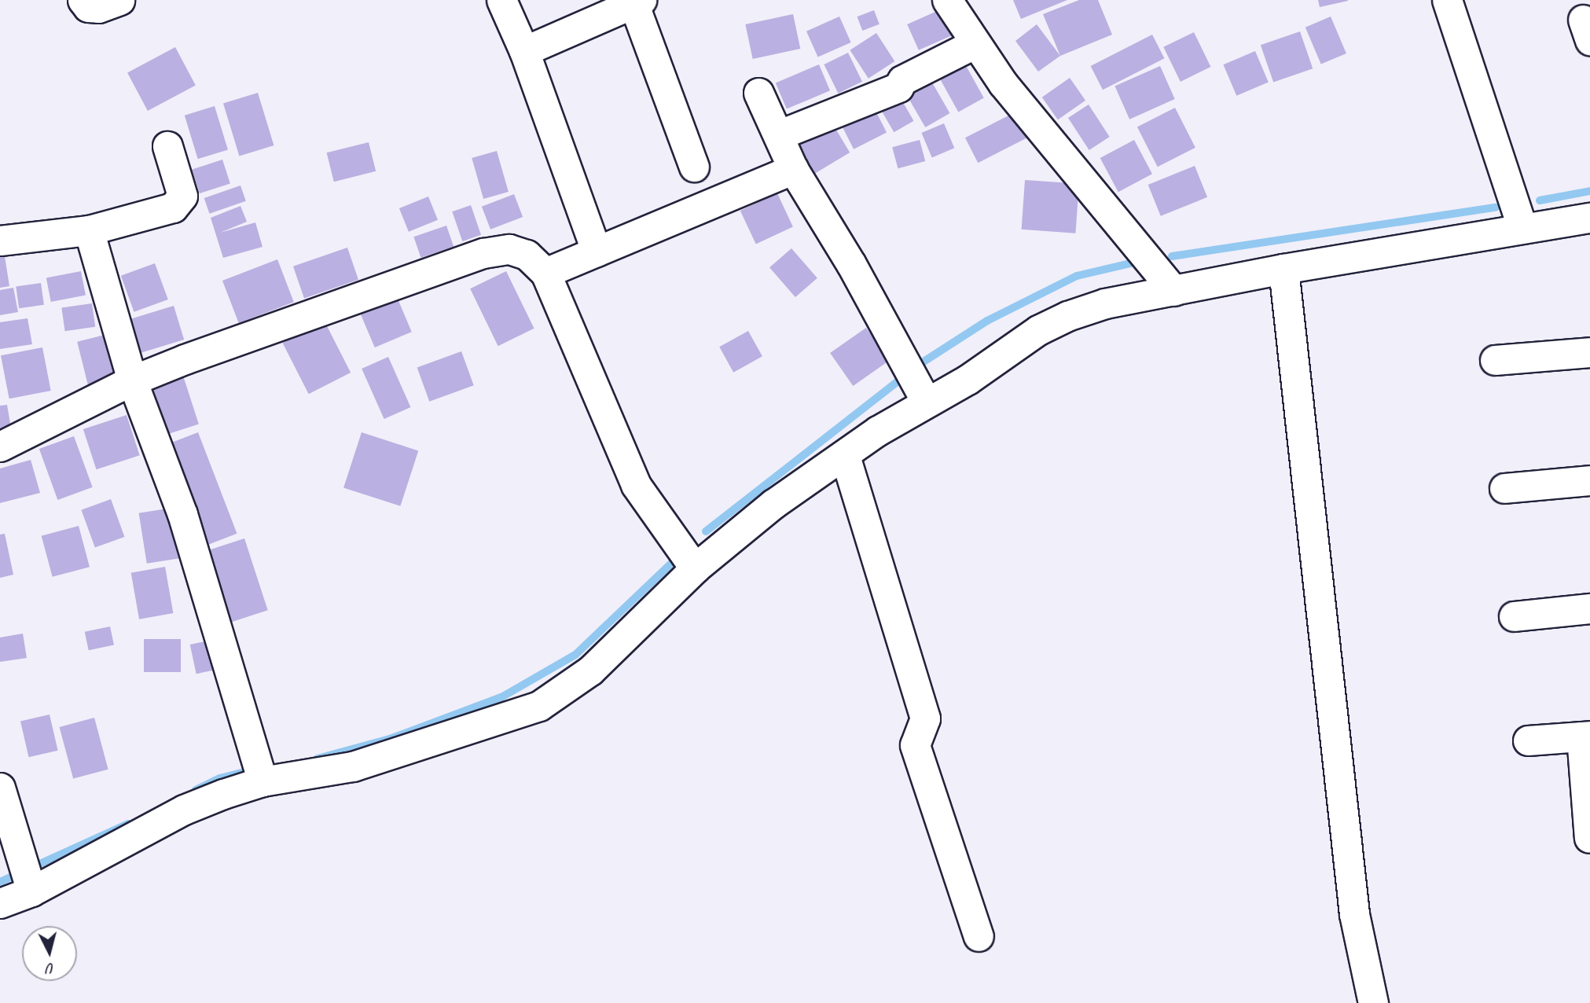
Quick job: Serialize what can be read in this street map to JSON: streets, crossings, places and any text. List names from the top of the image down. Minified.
{"north":"bottom"}
